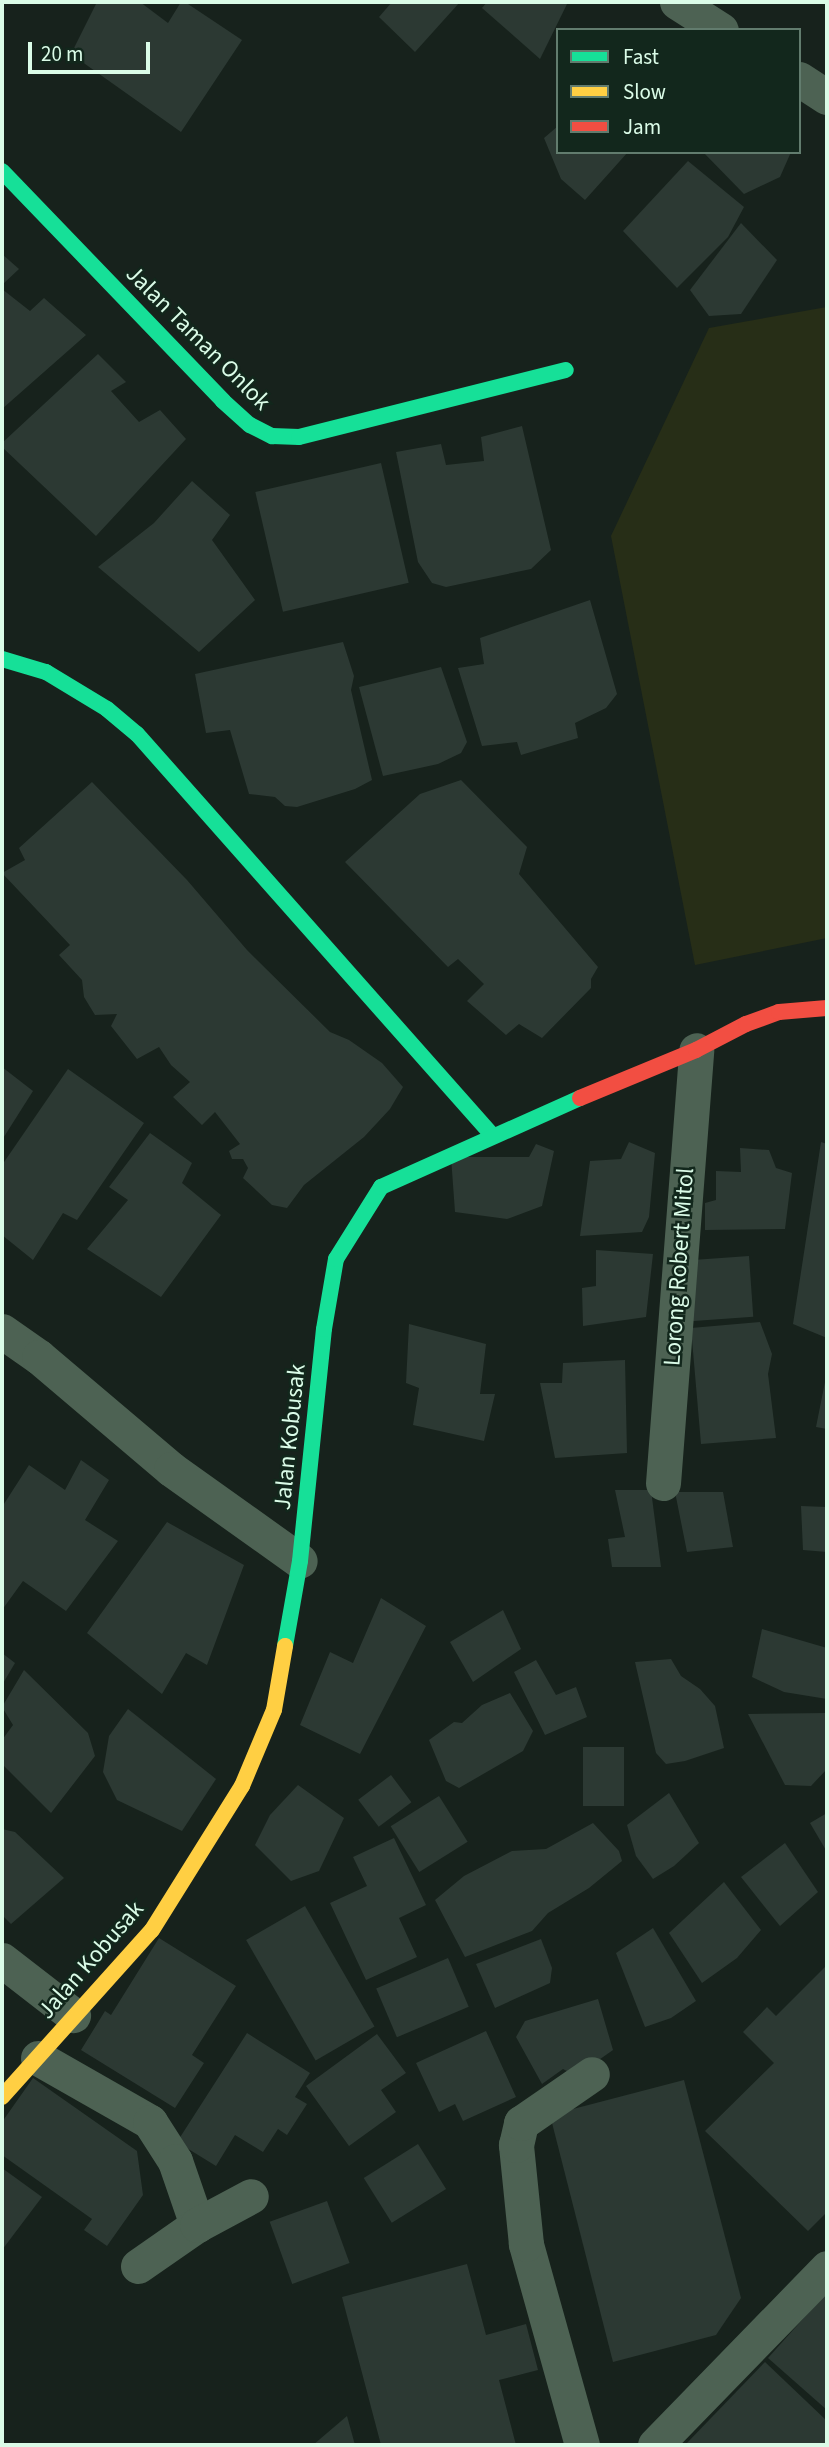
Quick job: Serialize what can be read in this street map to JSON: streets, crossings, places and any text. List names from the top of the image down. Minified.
{"streets":{"street":["Jalan Taman Onlok","Lorong Robert Mitol","Jalan Kobusak"]},"crossings":[["Lorong Robert Mitol","Jalan Kobusak"]],"legend":["Fast","Slow","Jam"],"scale_bar":"20 m"}
